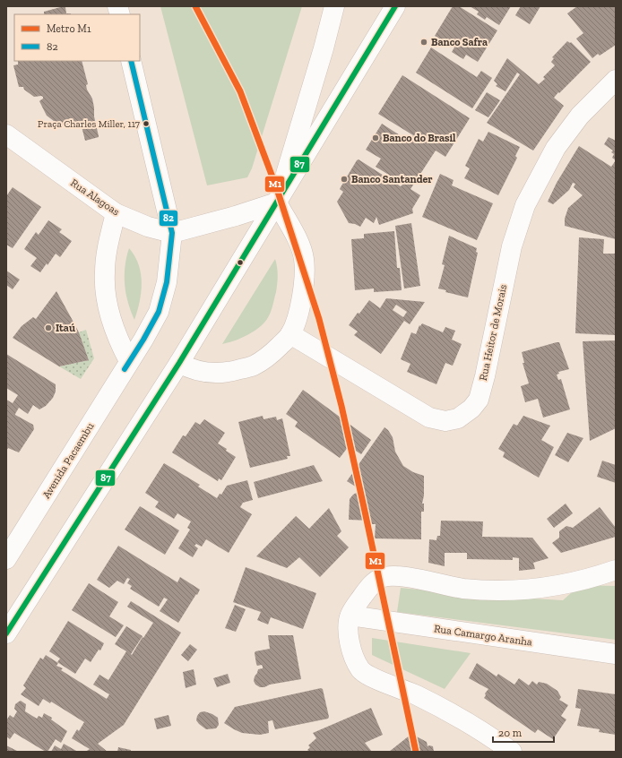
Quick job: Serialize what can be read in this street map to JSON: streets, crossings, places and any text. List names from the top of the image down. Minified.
{"streets":{"street":["Rua Alagoas","Rua Heitor de Morais","Avenida Pacaembu","Rua Camargo Aranha"]},"crossings":[["Rua Alagoas","Avenida Pacaembu"]],"places":["Banco Safra","Praça Charles Miller, 117","Banco do Brasil","Banco Santander","Itaú"],"lines":["metro line M1","transit line 87","transit line 82"],"legend":["Metro M1","82"],"scale_bar":"20 m"}
